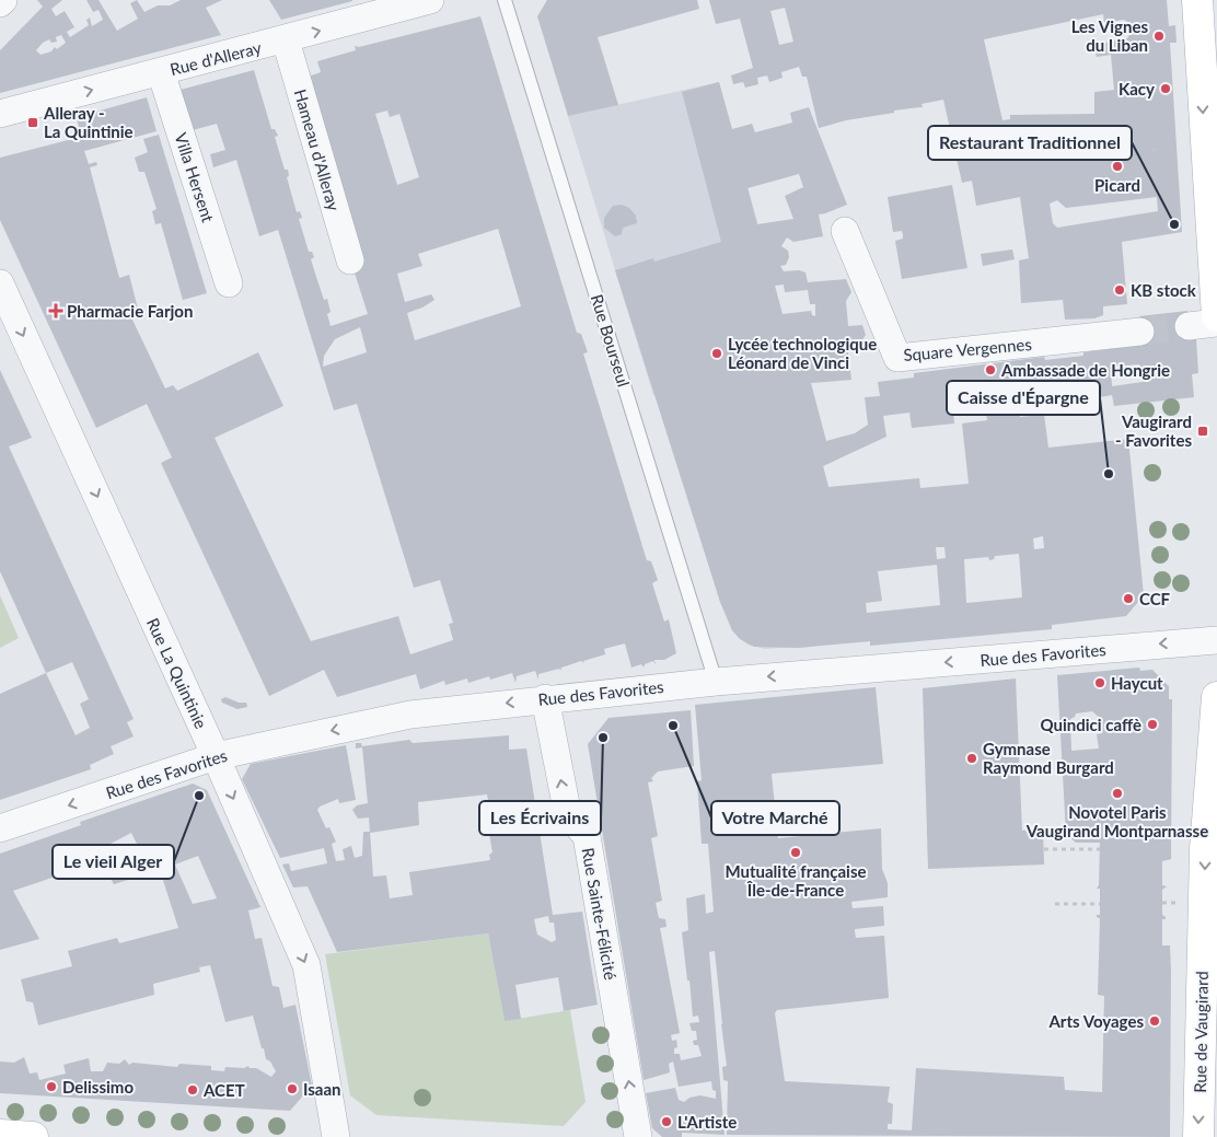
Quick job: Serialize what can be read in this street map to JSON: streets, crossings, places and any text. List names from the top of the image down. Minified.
{"streets":{"main road":["Rue de Vaugirard"],"street":["Rue d'Alleray","Hameau d'Alleray","Villa Hersent","Square Vergennes","Rue des Favorites","Rue La Quintinie","Rue Sainte-Félicité"],"lane":["Rue Bourseul"]},"crossings":[["Rue d'Alleray","Hameau d'Alleray"],["Rue d'Alleray","Villa Hersent"],["Rue Bourseul","Rue des Favorites"],["Rue des Favorites","Rue La Quintinie"],["Rue des Favorites","Rue Sainte-Félicité"]],"one_way":["Rue d'Alleray","Rue des Favorites","Rue La Quintinie","Rue Sainte-Félicité","Rue de Vaugirard"],"places":{"other":["Les Vignes du Liban","Kacy","Picard","Restaurant Traditionnel","KB stock","Lycée technologique Léonard de Vinci","Ambassade de Hongrie","Caisse d'Épargne","CCF","Haycut","Quindici caffè","Votre Marché","Les Écrivains","Gymnase Raymond Burgard","Novotel Paris Vaugirand Montparnasse","Le vieil Alger","Mutualité française Île-de-France","Arts Voyages","Delissimo","Isaan","ACET","L'Artiste"],"transit":["Alleray - La Quintinie","Vaugirard - Favorites"],"health":["Pharmacie Farjon"]}}
